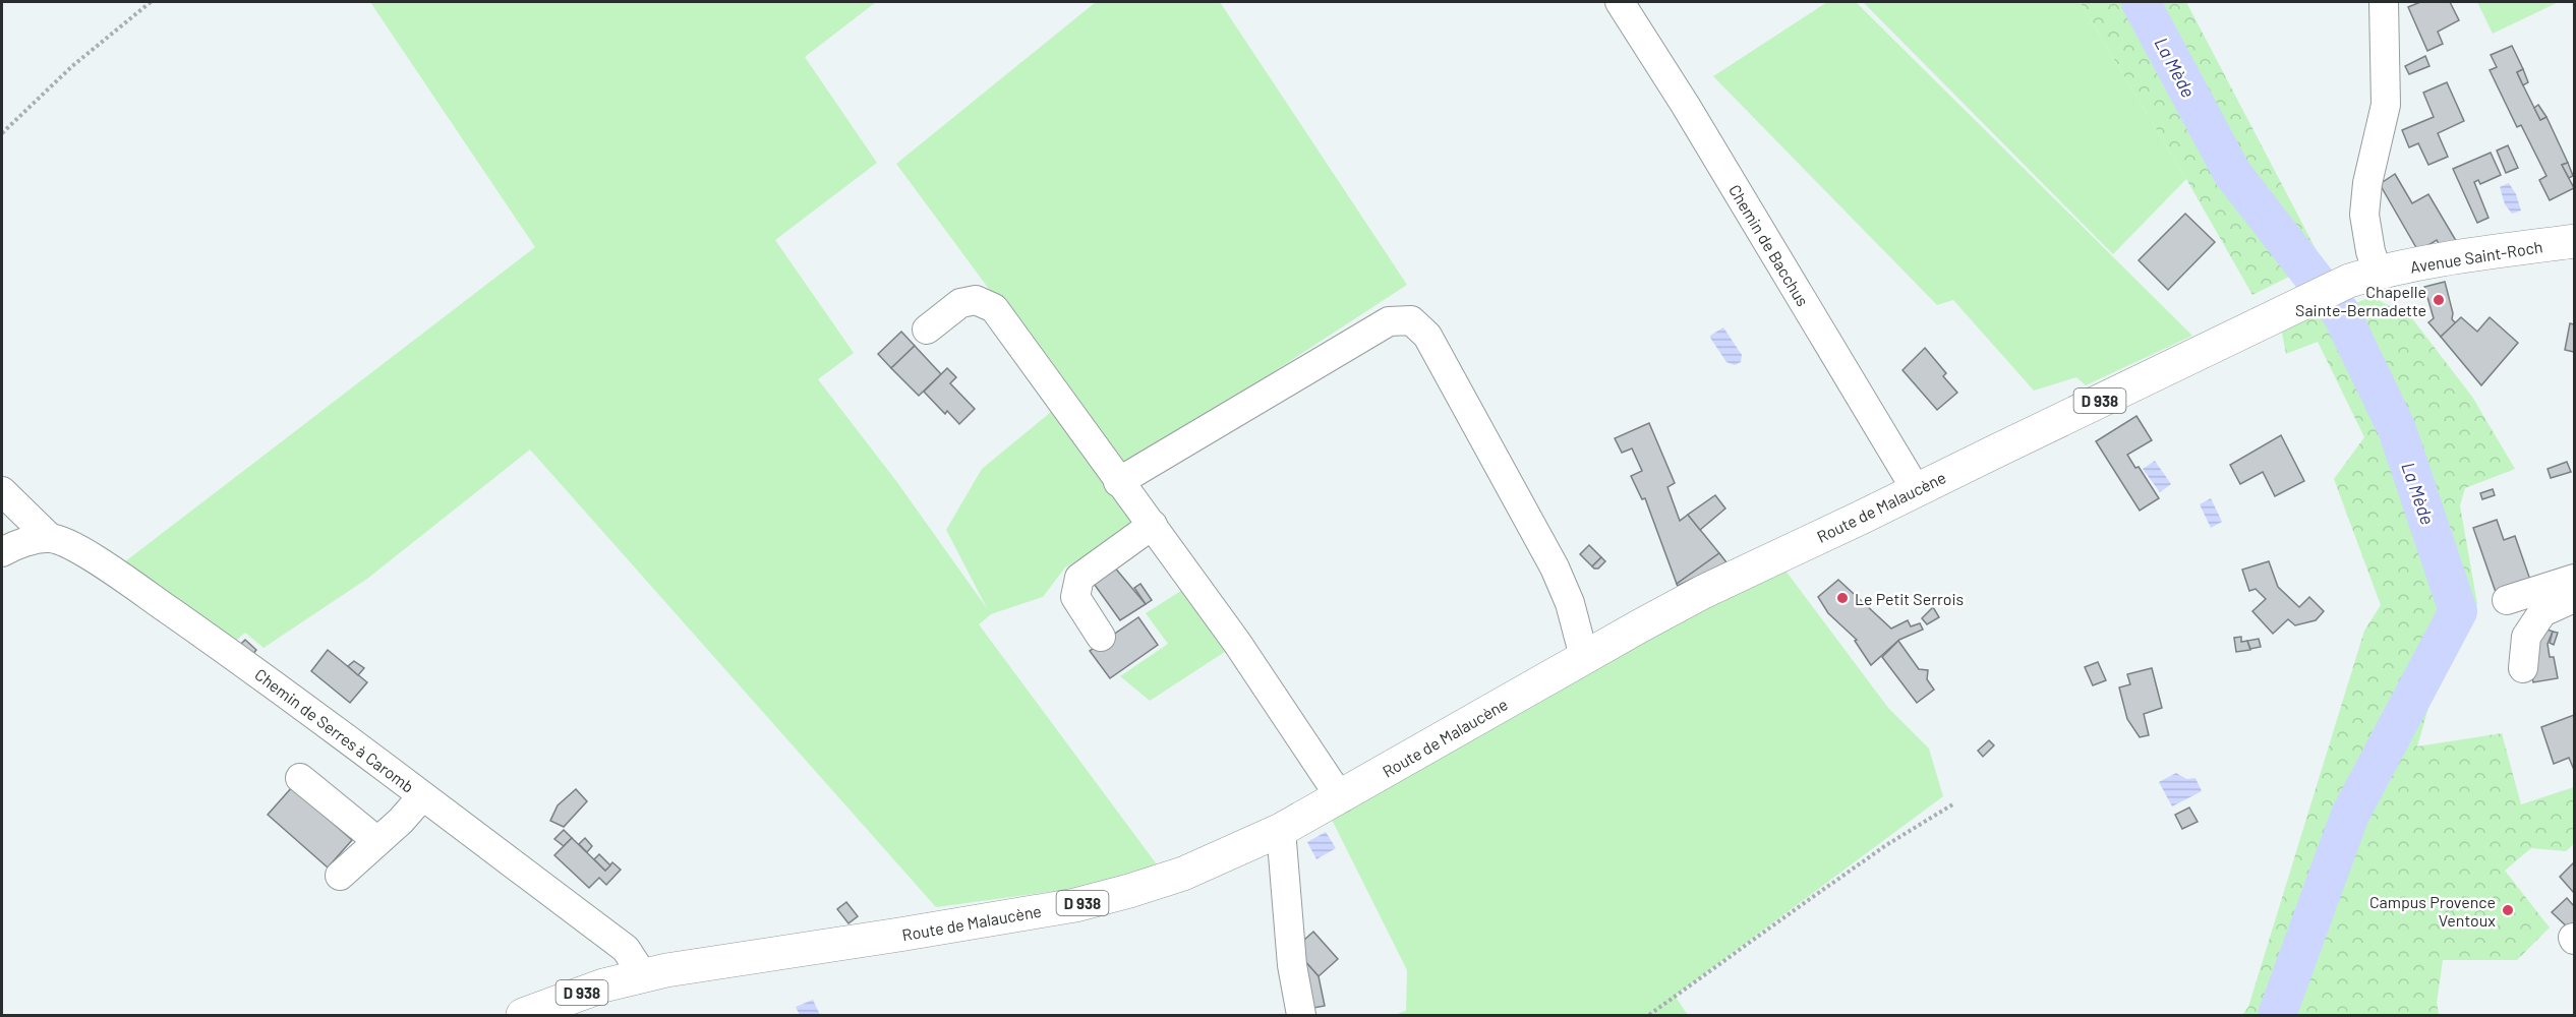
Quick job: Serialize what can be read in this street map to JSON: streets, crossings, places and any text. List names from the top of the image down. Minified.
{"streets":{"main road":["Avenue Saint-Roch","D 938","Route de Malaucène"],"street":["Chemin de Bacchus","Chemin de Serres à Caromb"]},"crossings":[["Chemin de Bacchus","Route de Malaucène"],["Avenue Saint-Roch","Route de Malaucène"],["Route de Malaucène","Chemin de Serres à Caromb"]],"water":["La Mède"],"places":["Chapelle Sainte-Bernadette","Le Petit Serrois","Campus Provence Ventoux"]}
